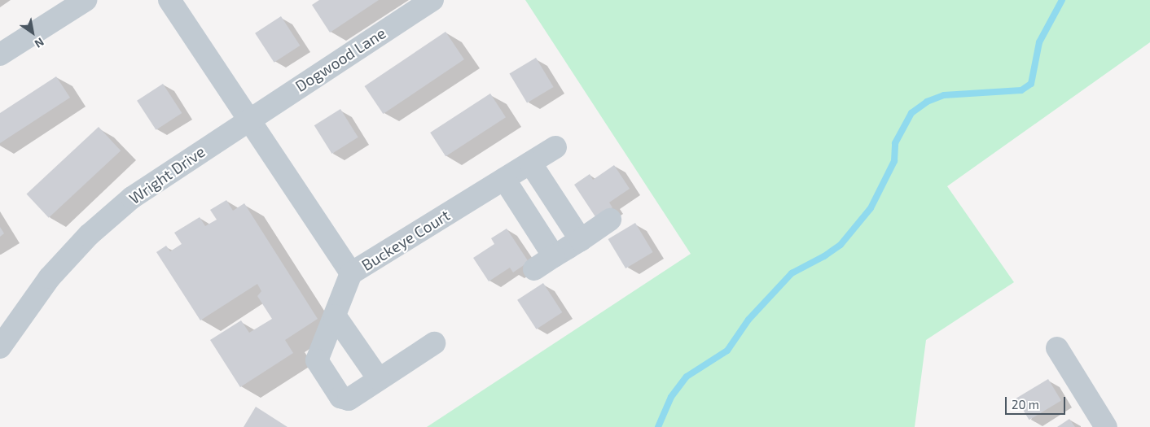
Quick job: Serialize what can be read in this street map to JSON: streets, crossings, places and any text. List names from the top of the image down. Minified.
{"streets":{"street":["Dogwood Lane","Wright Drive","Buckeye Court"]},"crossings":[["Dogwood Lane","Wright Drive"],["Dogwood Lane","Buckeye Court"],["Wright Drive","Buckeye Court"]],"scale_bar":"20 m","north":"bottom right"}
